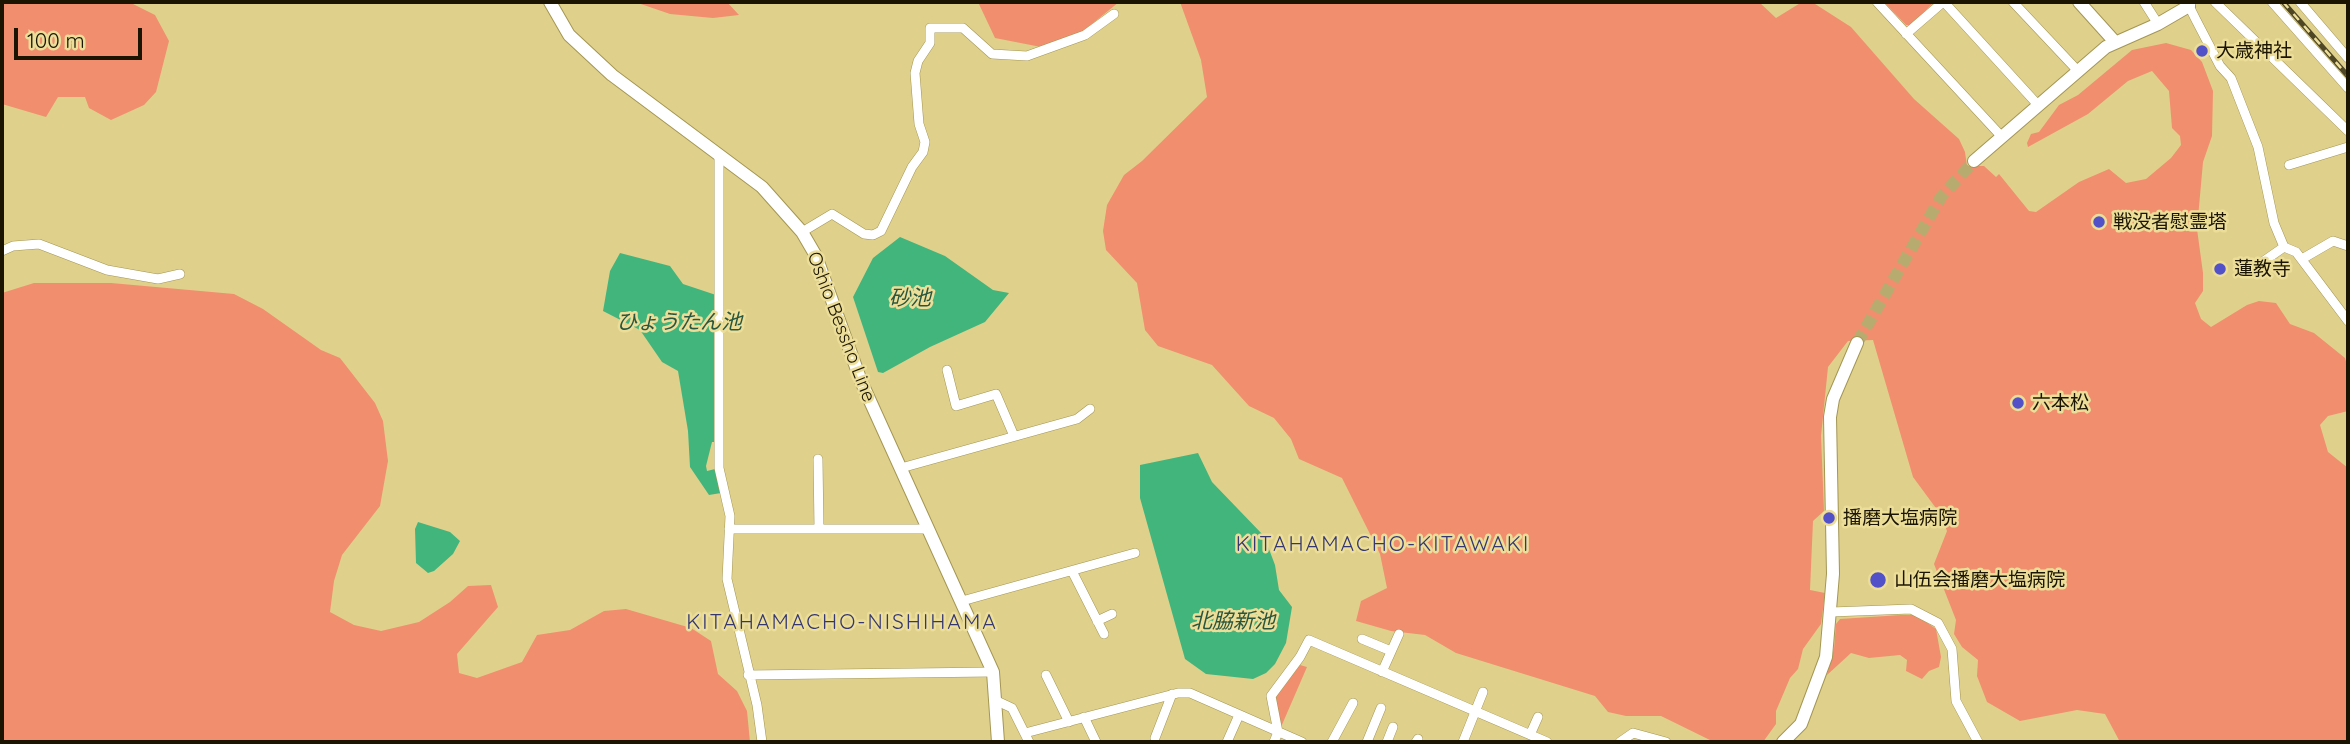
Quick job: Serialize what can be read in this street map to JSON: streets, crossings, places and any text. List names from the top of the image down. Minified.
{"streets":{"main road":["Oshio Bessho Line"]},"districts":["KITAHAMACHO-KITAWAKI","KITAHAMACHO-NISHIHAMA"],"water":["砂池","ひょうたん池","北脇新池"],"places":["大歳神社","戦没者慰霊塔","蓮教寺","六本松","播磨大塩病院","山伍会播磨大塩病院"],"scale_bar":"100 m"}
